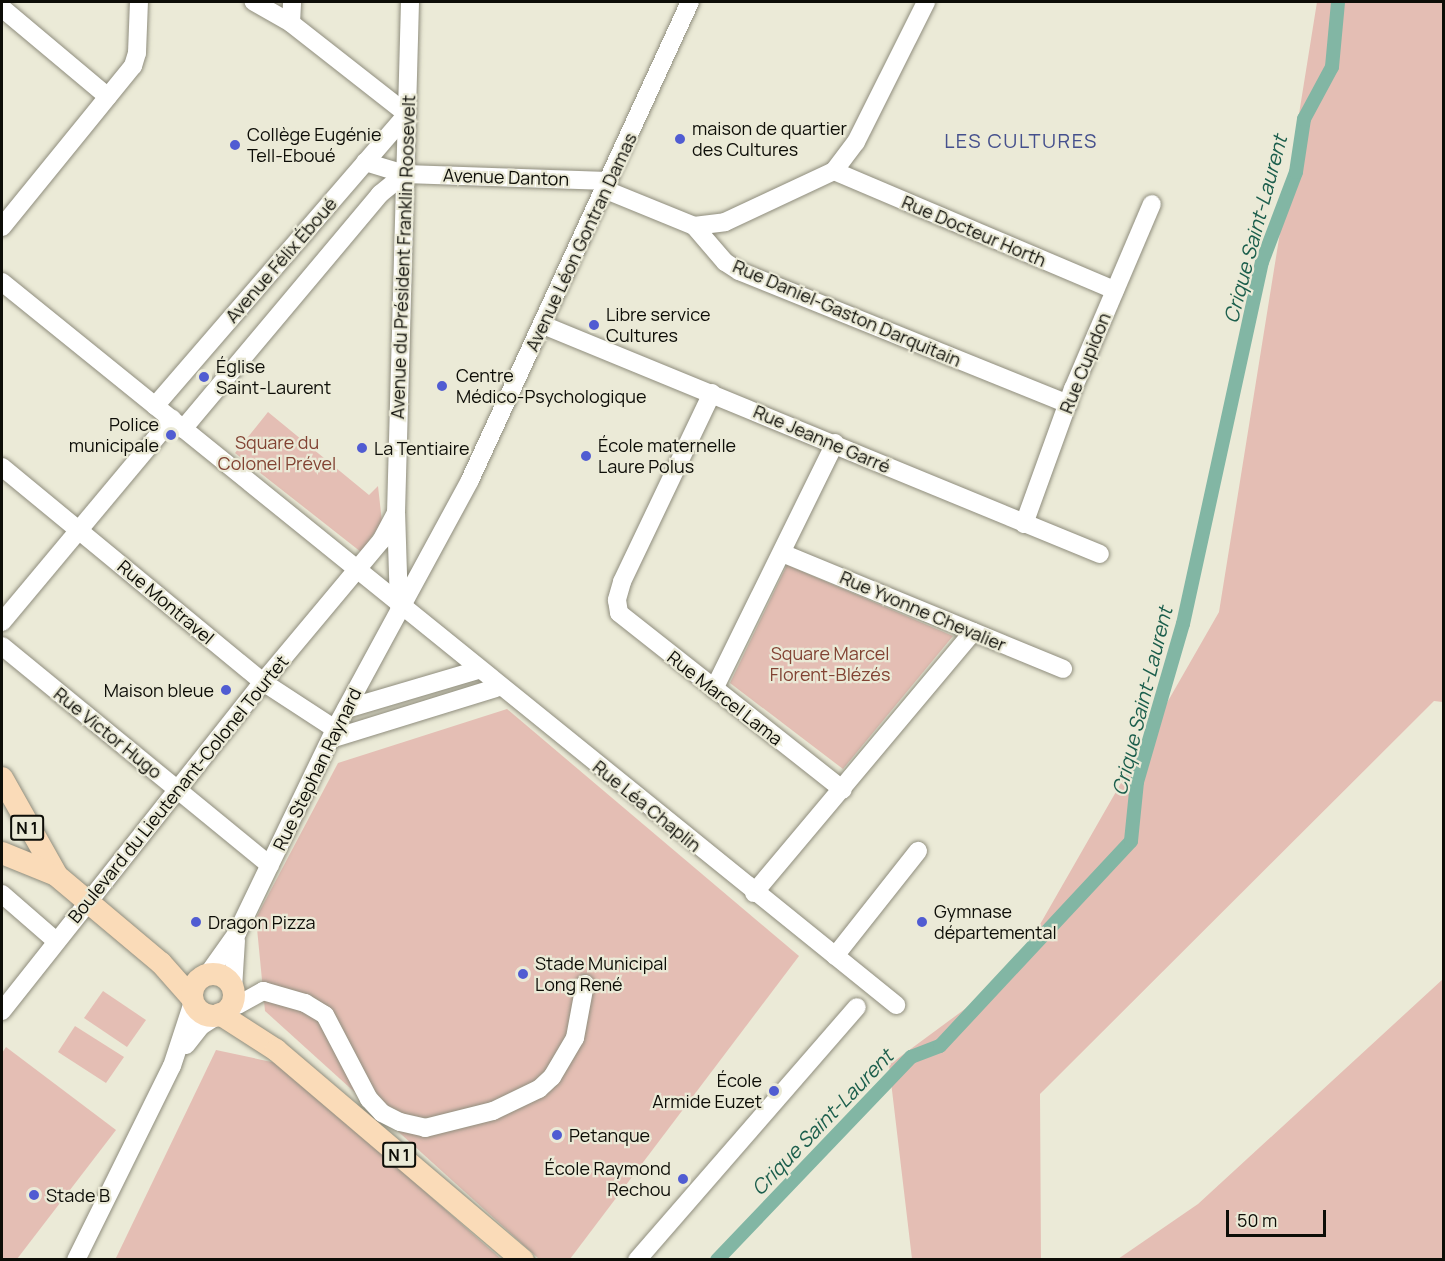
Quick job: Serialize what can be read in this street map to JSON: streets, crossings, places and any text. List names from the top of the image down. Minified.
{"streets":{"main road":["N 1"],"street":["Avenue Danton","Rue Docteur Horth","Avenue Léon Gontran Damas","Avenue du Président Franklin Roosevelt","Avenue Félix Éboué","Rue Daniel-Gaston Darquitain","Rue Cupidon","Rue Jeanne Garré","Rue Montravel","Rue Yvonne Chevalier","Rue Marcel Lama","Rue Victor Hugo","Rue Stephan Raynard","Boulevard du Lieutenant-Colonel Tourtet","Rue Léa Chaplin"]},"crossings":[["Avenue Danton","Avenue Léon Gontran Damas"],["Avenue Danton","Avenue du Président Franklin Roosevelt"],["Avenue Danton","Avenue Félix Éboué"],["Avenue Danton","Rue Daniel-Gaston Darquitain"],["Rue Docteur Horth","Rue Cupidon"],["Avenue Léon Gontran Damas","Avenue du Président Franklin Roosevelt"],["Avenue Léon Gontran Damas","Rue Daniel-Gaston Darquitain"],["Avenue Léon Gontran Damas","Rue Jeanne Garré"],["Avenue Léon Gontran Damas","Rue Stephan Raynard"],["Avenue Léon Gontran Damas","Rue Léa Chaplin"],["Avenue du Président Franklin Roosevelt","Avenue Félix Éboué"],["Avenue du Président Franklin Roosevelt","Rue Stephan Raynard"],["Avenue du Président Franklin Roosevelt","Boulevard du Lieutenant-Colonel Tourtet"],["Avenue du Président Franklin Roosevelt","Rue Léa Chaplin"],["Avenue Félix Éboué","Rue Montravel"],["Avenue Félix Éboué","Rue Léa Chaplin"],["Rue Daniel-Gaston Darquitain","Rue Cupidon"],["Rue Cupidon","Rue Jeanne Garré"],["Rue Jeanne Garré","Rue Marcel Lama"],["Rue Montravel","Rue Stephan Raynard"],["Rue Montravel","Boulevard du Lieutenant-Colonel Tourtet"],["Rue Victor Hugo","Rue Stephan Raynard"],["Rue Victor Hugo","Boulevard du Lieutenant-Colonel Tourtet"],["Rue Stephan Raynard","Rue Léa Chaplin"],["Rue Stephan Raynard","N 1"],["Boulevard du Lieutenant-Colonel Tourtet","Rue Léa Chaplin"],["Boulevard du Lieutenant-Colonel Tourtet","N 1"]],"districts":["LES CULTURES"],"water":["Crique Saint-Laurent"],"parks":["Square du Colonel Prével","Square Marcel Florent-Blézés"],"places":["maison de quartier des Cultures","Collège Eugénie Tell-Eboué","Libre service Cultures","Église Saint-Laurent","Centre Médico-Psychologique","Police municipale","La Tentiaire","École maternelle Laure Polus","Maison bleue","Dragon Pizza","Gymnase départemental","Stade Municipal Long René","École Armide Euzet","Petanque","École Raymond Rechou","Stade B"],"scale_bar":"50 m"}
